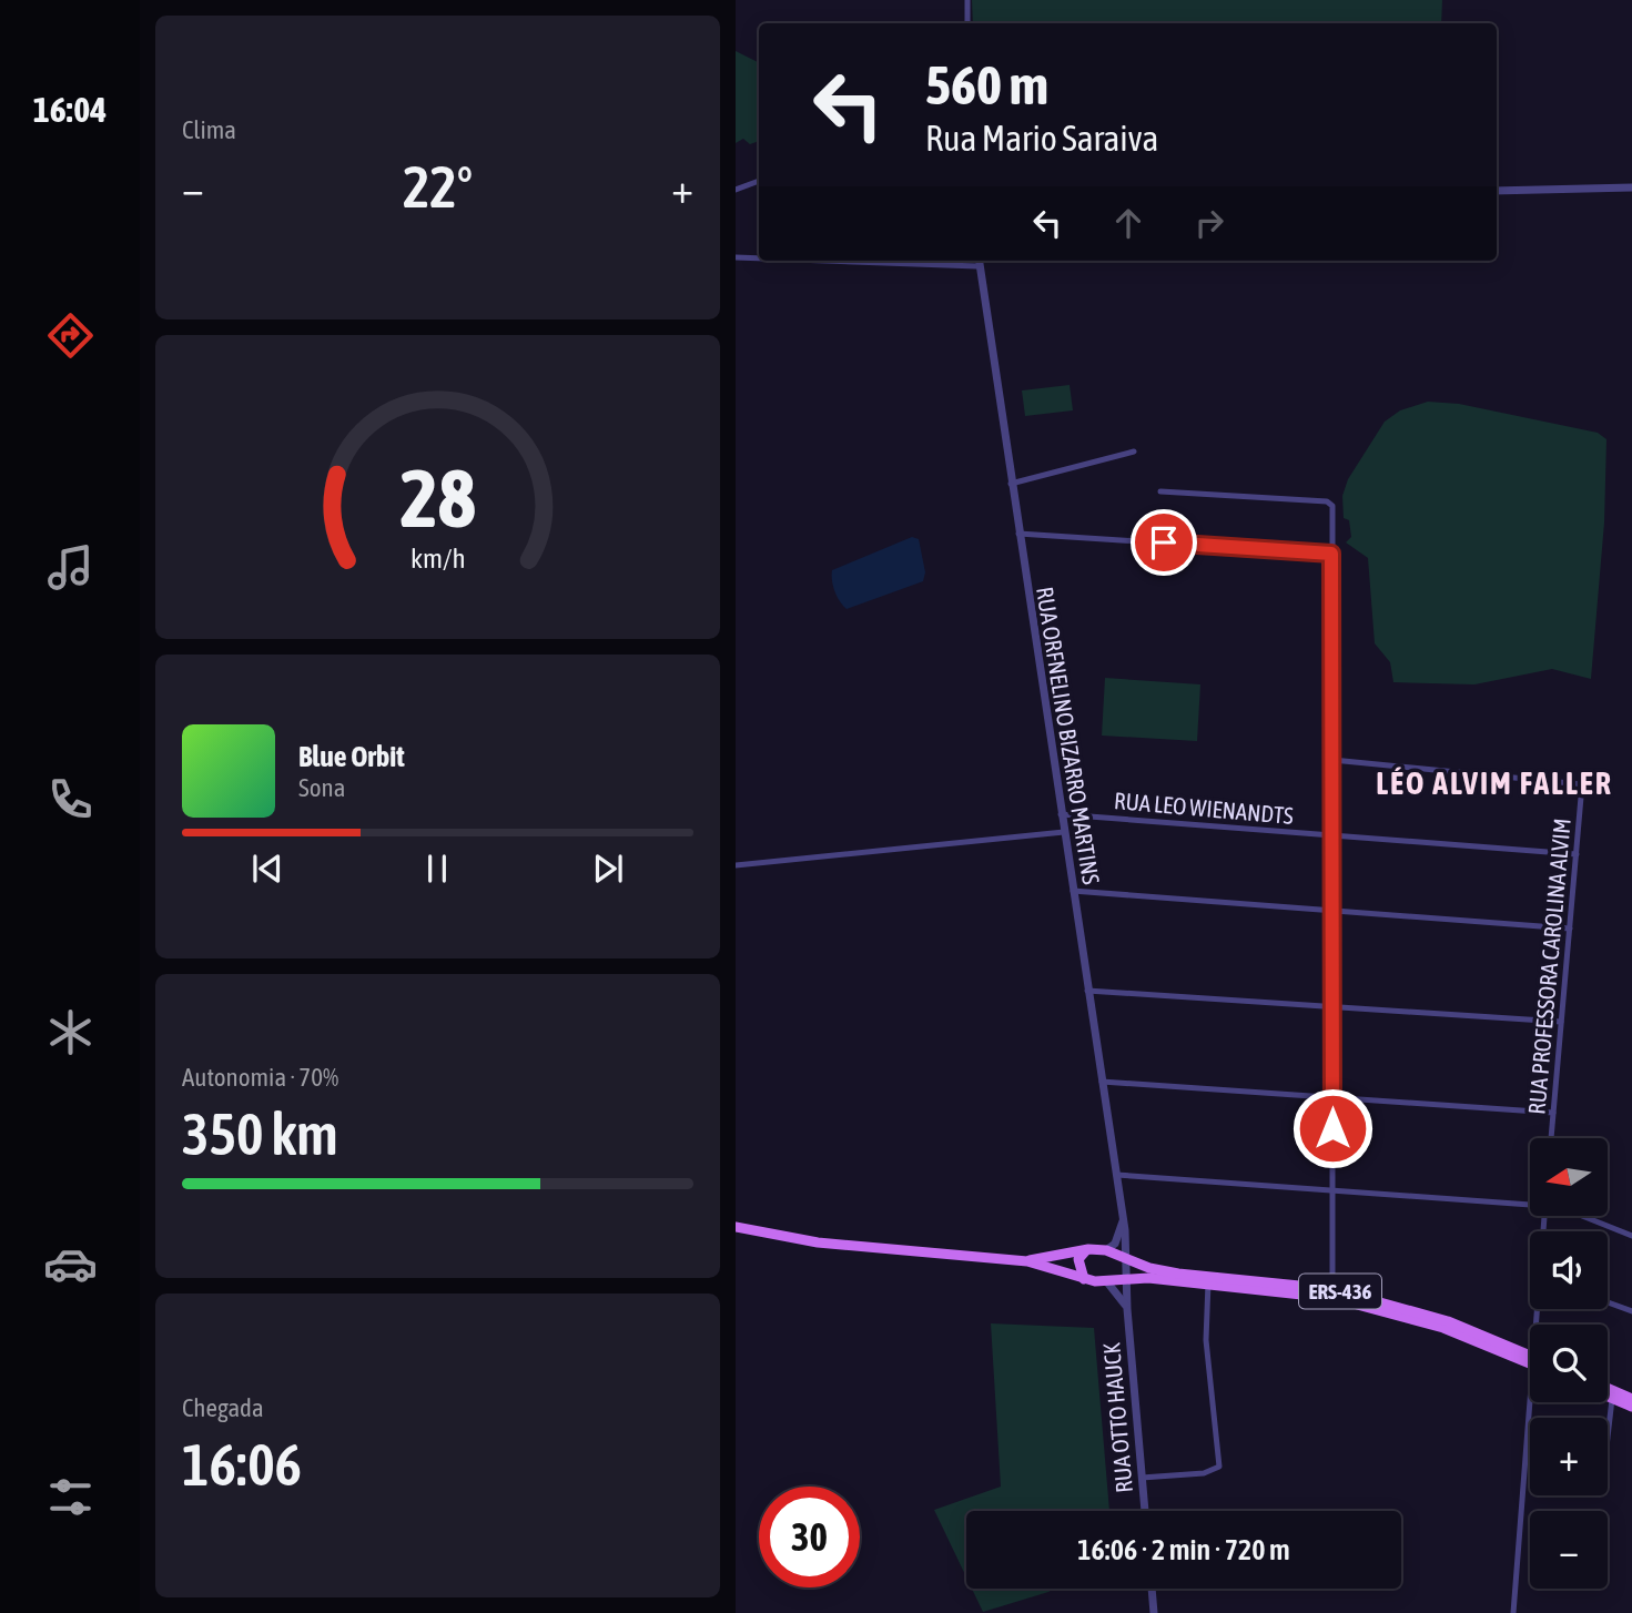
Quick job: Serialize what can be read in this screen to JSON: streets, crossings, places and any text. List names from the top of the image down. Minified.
{"streets":{"main road":["ERS-436"],"street":["RUA ORFNELINO BIZARRO MARTINS","RUA LEO WIENANDTS","RUA PROFESSORA CAROLINA ALVIM","RUA OTTO HAUCK"]},"crossings":[["RUA ORFNELINO BIZARRO MARTINS","RUA LEO WIENANDTS"],["RUA ORFNELINO BIZARRO MARTINS","ERS-436"],["RUA ORFNELINO BIZARRO MARTINS","RUA OTTO HAUCK"],["RUA LEO WIENANDTS","RUA PROFESSORA CAROLINA ALVIM"]],"districts":["LÉO ALVIM FALLER"],"north":"left","page":{"tabs":"16:04","tile":["Clima",["Autonomia · 70%","350 km"],["Chegada","16:06"]],"turn":["560 m","Rua Mario Saraiva"],"heat":["−","22°","+"],"song":["Blue Orbit","Sona"],"map_buttons":["+","−"],"limit":"30","trip":"16:06 · 2 min · 720 m","gauge":["28","km/h"]}}
